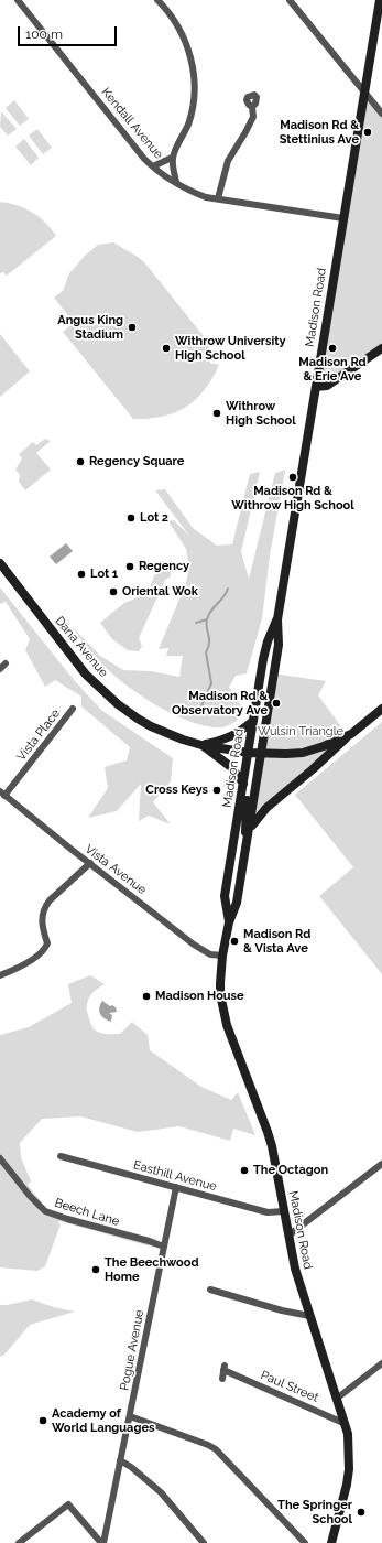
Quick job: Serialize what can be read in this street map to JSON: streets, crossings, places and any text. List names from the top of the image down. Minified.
{"streets":{"main road":["Madison Road","Dana Avenue"],"street":["Kendall Avenue","Vista Place","Vista Avenue","Easthill Avenue","Beech Lane","Pogue Avenue","Paul Street"]},"crossings":[["Kendall Avenue","Madison Road"],["Madison Road","Dana Avenue"],["Madison Road","Vista Avenue"],["Madison Road","Easthill Avenue"],["Madison Road","Paul Street"],["Vista Place","Vista Avenue"],["Easthill Avenue","Pogue Avenue"],["Beech Lane","Pogue Avenue"]],"parks":["Wulsin Triangle"],"places":["Madison Rd & Stettinius Ave","Angus King Stadium","Withrow University High School","Madison Rd & Erie Ave","Withrow High School","Regency Square","Madison Rd & Withrow High School","Lot 2","Regency","Lot 1","Oriental Wok","Madison Rd & Observatory Ave","Cross Keys","Madison Rd & Vista Ave","Madison House","The Octagon","The Beechwood Home","Academy of World Languages","The Springer School"],"scale_bar":"100 m"}
